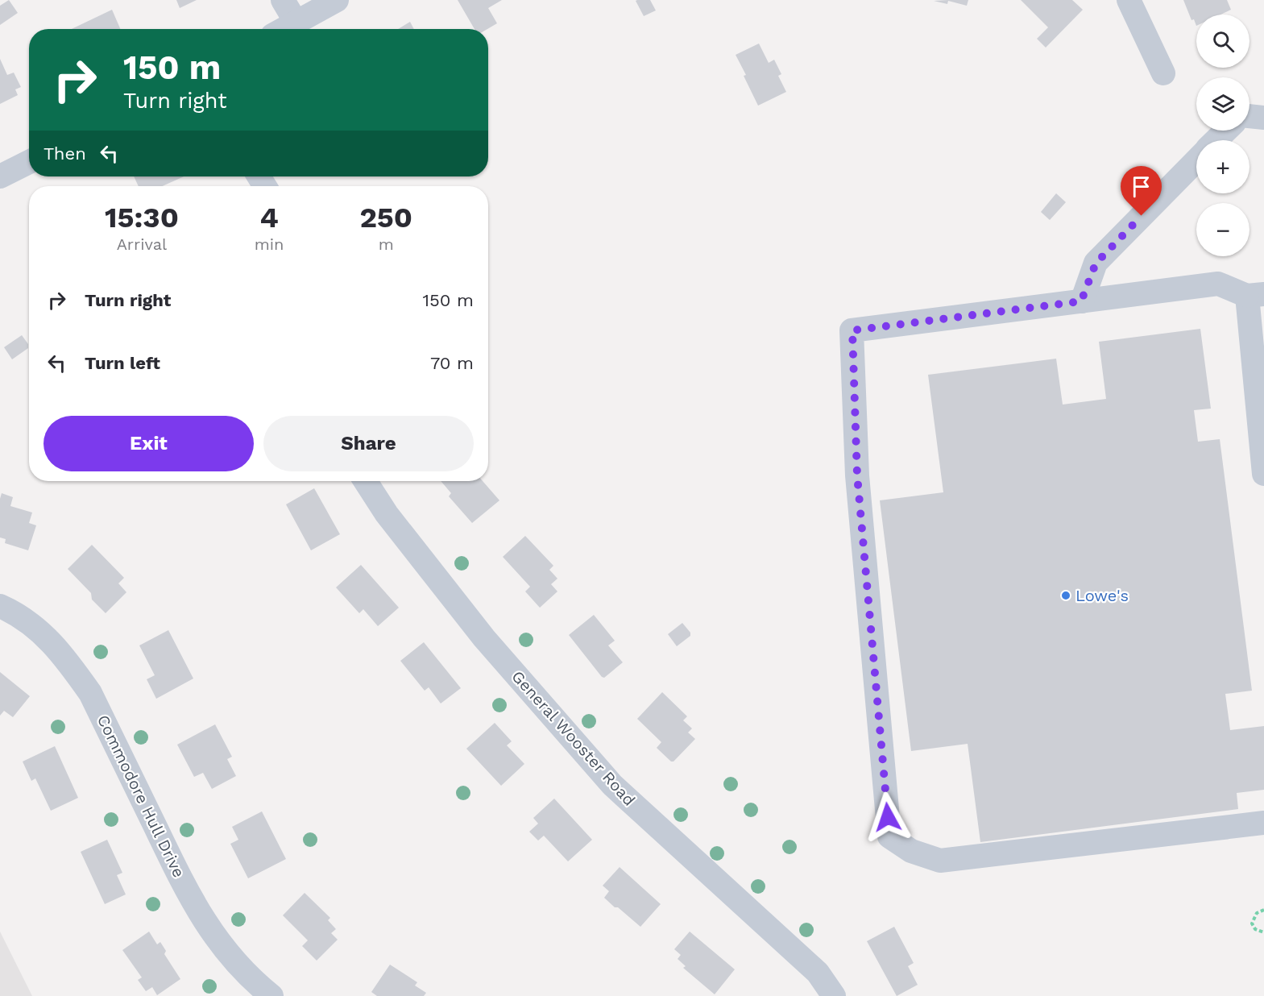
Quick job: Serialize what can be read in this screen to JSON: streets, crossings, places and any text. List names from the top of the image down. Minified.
{"streets":{"street":["General Wooster Road","Commodore Hull Drive"]},"places":["Lowe's"],"page":{"map_buttons":["+","−"],"turn":["150 m","Turn right"],"then":"Then","eta":["15:30","Arrival","4","min","250","m"],"list":[{"name":"Turn right","value":"150 m"},{"name":"Turn left","value":"70 m"}],"buttons":["Exit","Share"]}}
